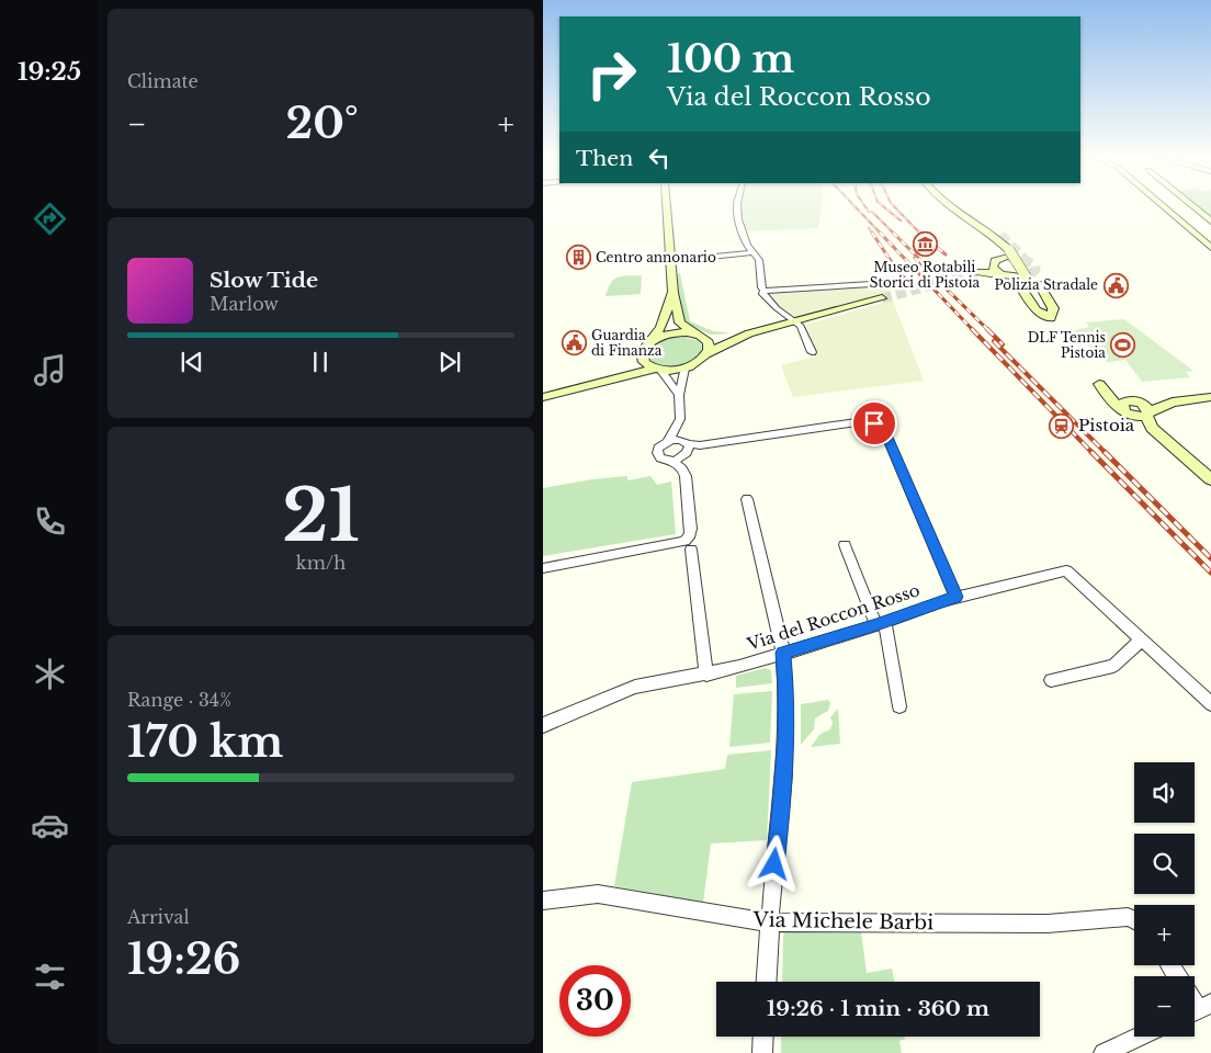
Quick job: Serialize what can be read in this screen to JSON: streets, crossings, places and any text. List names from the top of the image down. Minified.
{"streets":{"street":["Via del Roccon Rosso","Via Michele Barbi"]},"places":{"museum":["Museo Rotabili Storici di Pistoia"],"building":["Centro annonario"],"public building":["Polizia Stradale","Guardia di Finanza"],"sports":["DLF Tennis Pistoia"],"station":["Pistoia"]},"page":{"tabs":"19:25","tile":["Climate",["21","km/h"],["Range · 34%","170 km"],["Arrival","19:26"]],"turn":["100 m","Via del Roccon Rosso"],"heat":["−","20°","+"],"then":"Then","song":["Slow Tide","Marlow"],"map_buttons":["+","−"],"limit":"30","trip":"19:26 · 1 min · 360 m"}}
